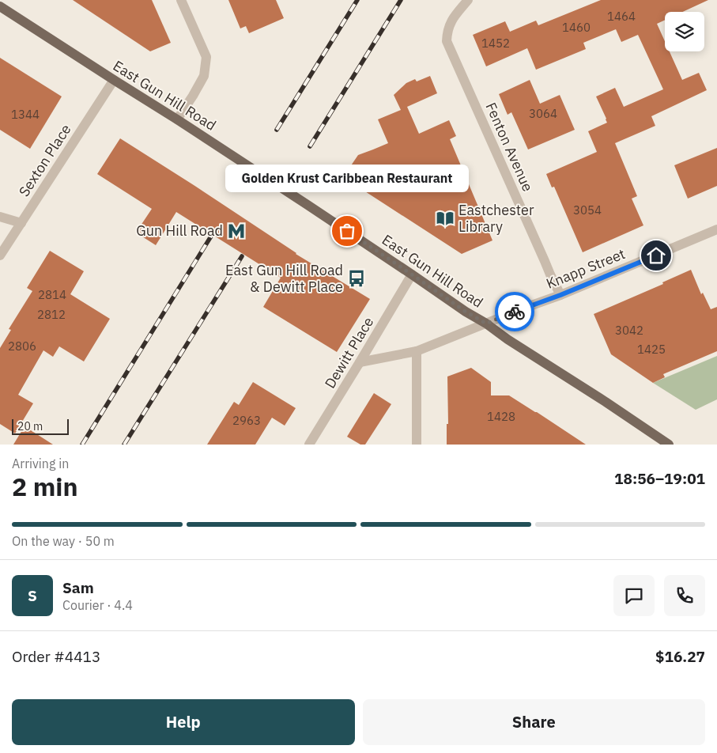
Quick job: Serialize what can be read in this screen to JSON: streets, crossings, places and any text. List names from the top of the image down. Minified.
{"streets":{"main road":["East Gun Hill Road"],"street":["Fenton Avenue","Sexton Place","Knapp Street","Dewitt Place"]},"crossings":[["East Gun Hill Road","Sexton Place"],["East Gun Hill Road","Knapp Street"],["East Gun Hill Road","Dewitt Place"],["Fenton Avenue","Knapp Street"],["Knapp Street","Dewitt Place"]],"places":{"library":["Eastchester Library"],"metro station":["Gun Hill Road"],"other":["Golden Krust Caribbean Restaurant"],"bus stop":["East Gun Hill Road & Dewitt Place"]},"house_numbers":["1464","1460","1452","3064","1344","3054","2814","2812","3042","2806","1425","1428","2963"],"scale_bar":"20 m","page":{"bubble":"Golden Krust Caribbean Restaurant","scale":"20 m","heading":["2 min","Arriving in","18:56–19:01"],"panel":["Sam","Courier · 4.4","Order #4413","$16.27"],"bar":"On the way · 50 m","round":"S","buttons":["Help","Share"]}}
